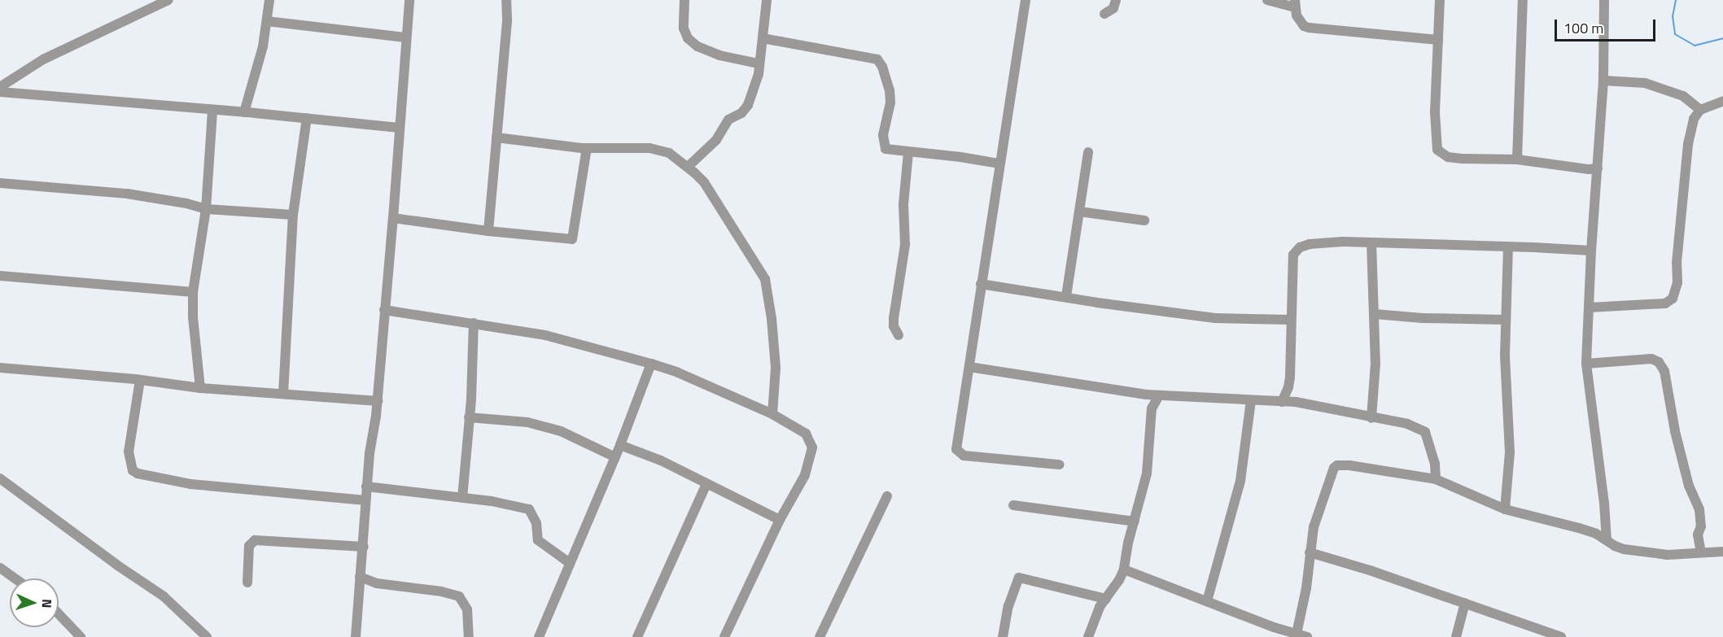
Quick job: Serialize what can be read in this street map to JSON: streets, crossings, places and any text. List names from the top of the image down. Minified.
{"scale_bar":"100 m","north":"right"}
